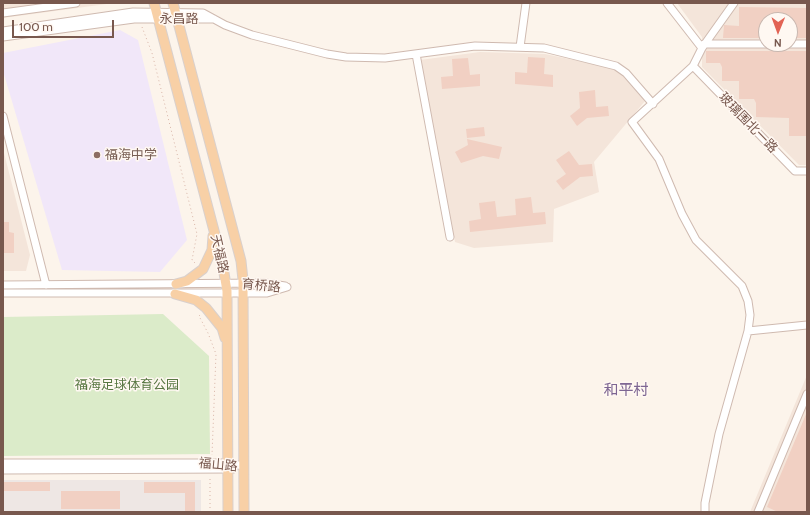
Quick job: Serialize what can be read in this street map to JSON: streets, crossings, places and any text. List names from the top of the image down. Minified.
{"streets":{"main road":["天福路"],"street":["永昌路","玻璃围北一路","育桥路","福山路"]},"crossings":[["永昌路","天福路"],["天福路","育桥路"],["天福路","福山路"]],"districts":["和平村"],"parks":["福海足球体育公园"],"places":["福海中学"],"scale_bar":"100 m","north":"bottom"}
